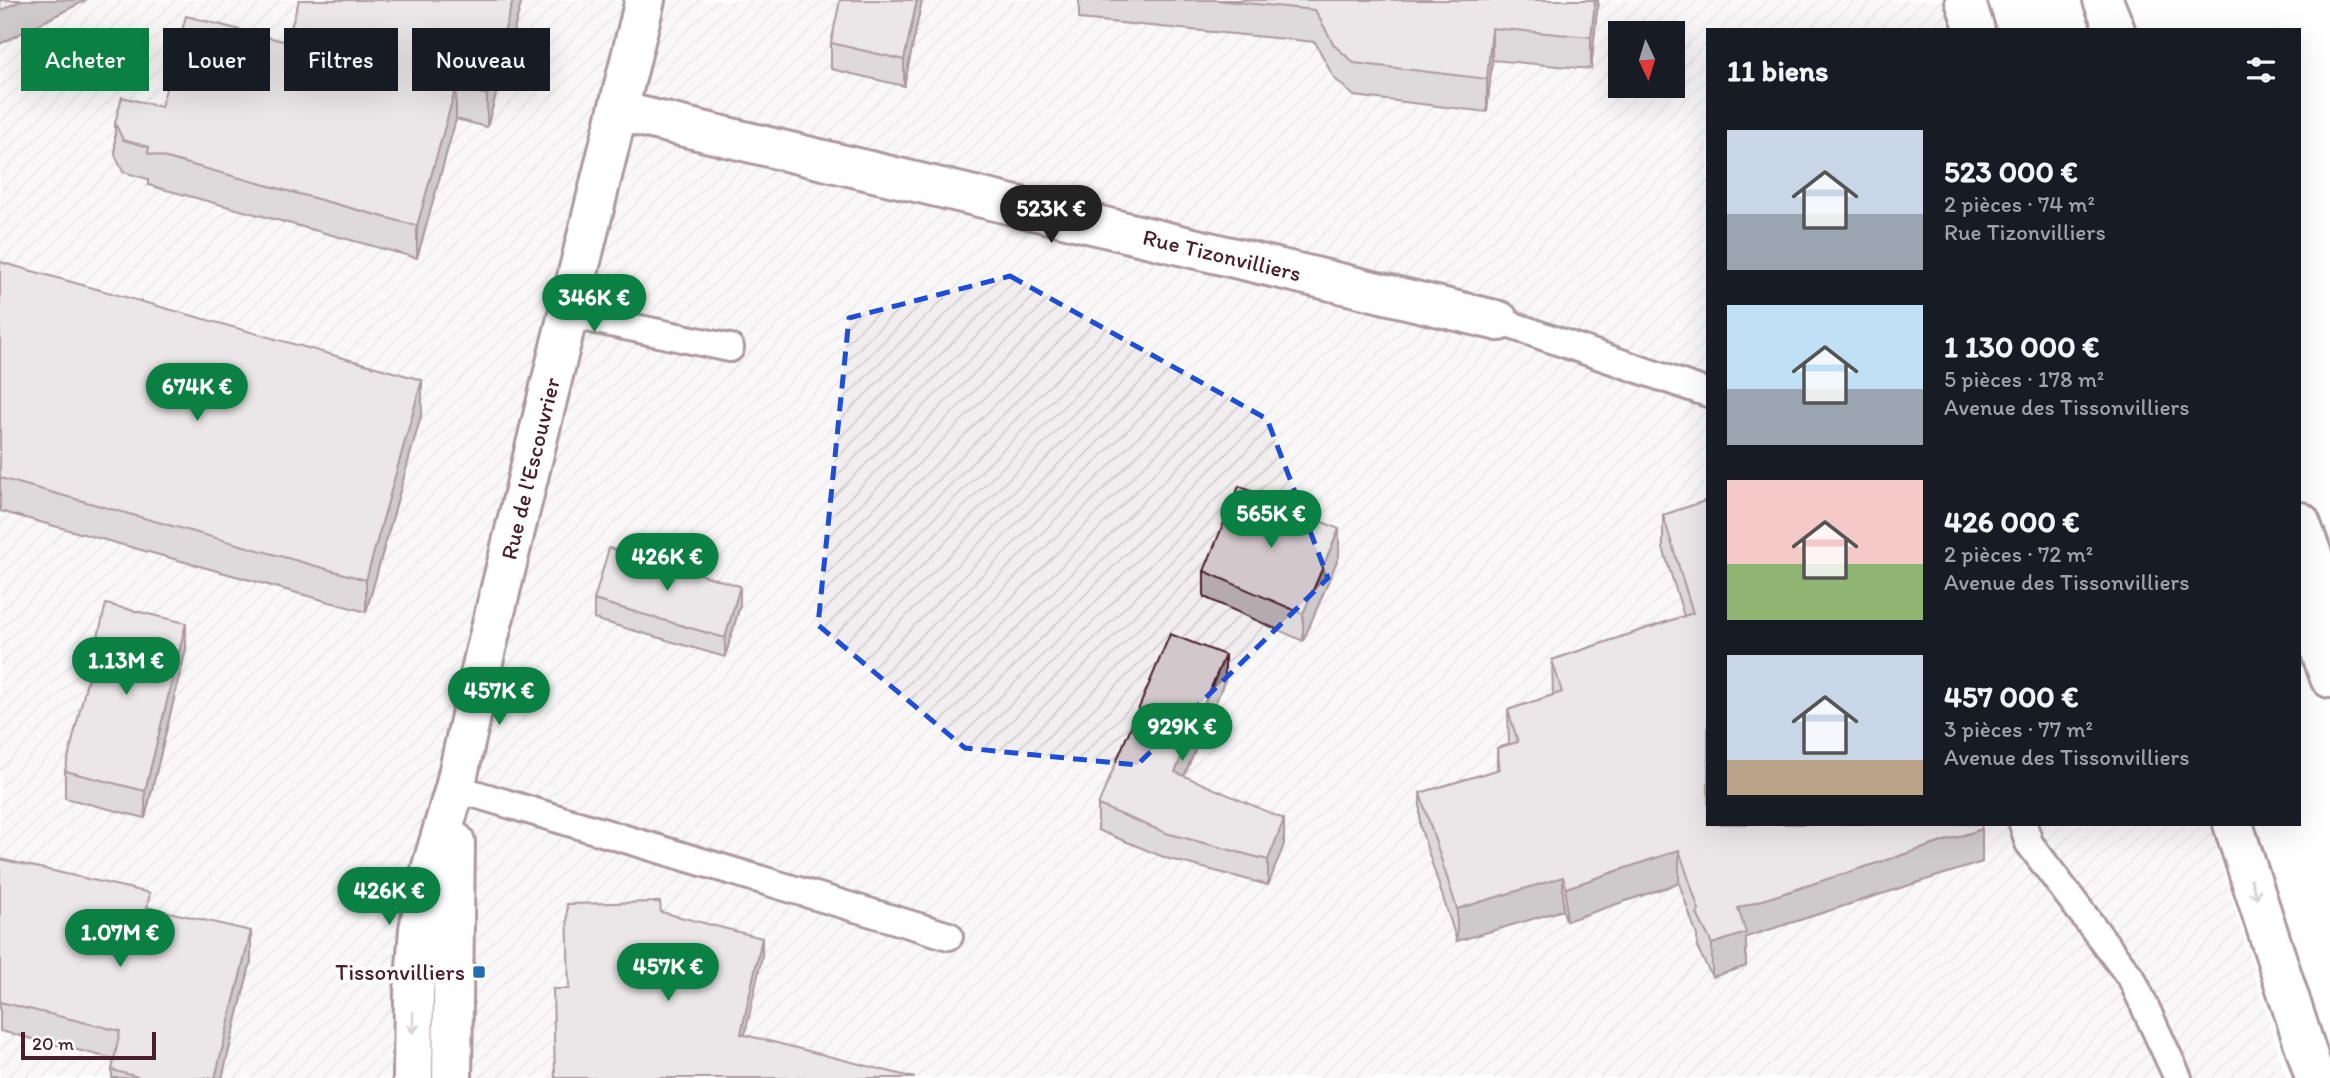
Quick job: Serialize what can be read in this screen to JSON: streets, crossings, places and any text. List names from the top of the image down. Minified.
{"streets":{"street":["Rue Tizonvilliers","Rue de l'Escouvrier"]},"crossings":[["Rue Tizonvilliers","Rue de l'Escouvrier"]],"places":{"transit":["Tissonvilliers"]},"scale_bar":"20 m","north":"bottom","page":{"chip":["Acheter","Louer","Filtres","Nouveau"],"heading":"11 biens","list":[{"name":"523 000 €","note":"2 pièces · 74 m² · Rue Tizonvilliers"},{"name":"1 130 000 €","note":"5 pièces · 178 m² · Avenue des Tissonvilliers"},{"name":"426 000 €","note":"2 pièces · 72 m² · Avenue des Tissonvilliers"},{"name":"457 000 €","note":"3 pièces · 77 m² · Avenue des Tissonvilliers"}],"price":["523K €","346K €","674K €","565K €","426K €","1.13M €","457K €","929K €","426K €","1.07M €","457K €"],"scale":"20 m"}}
